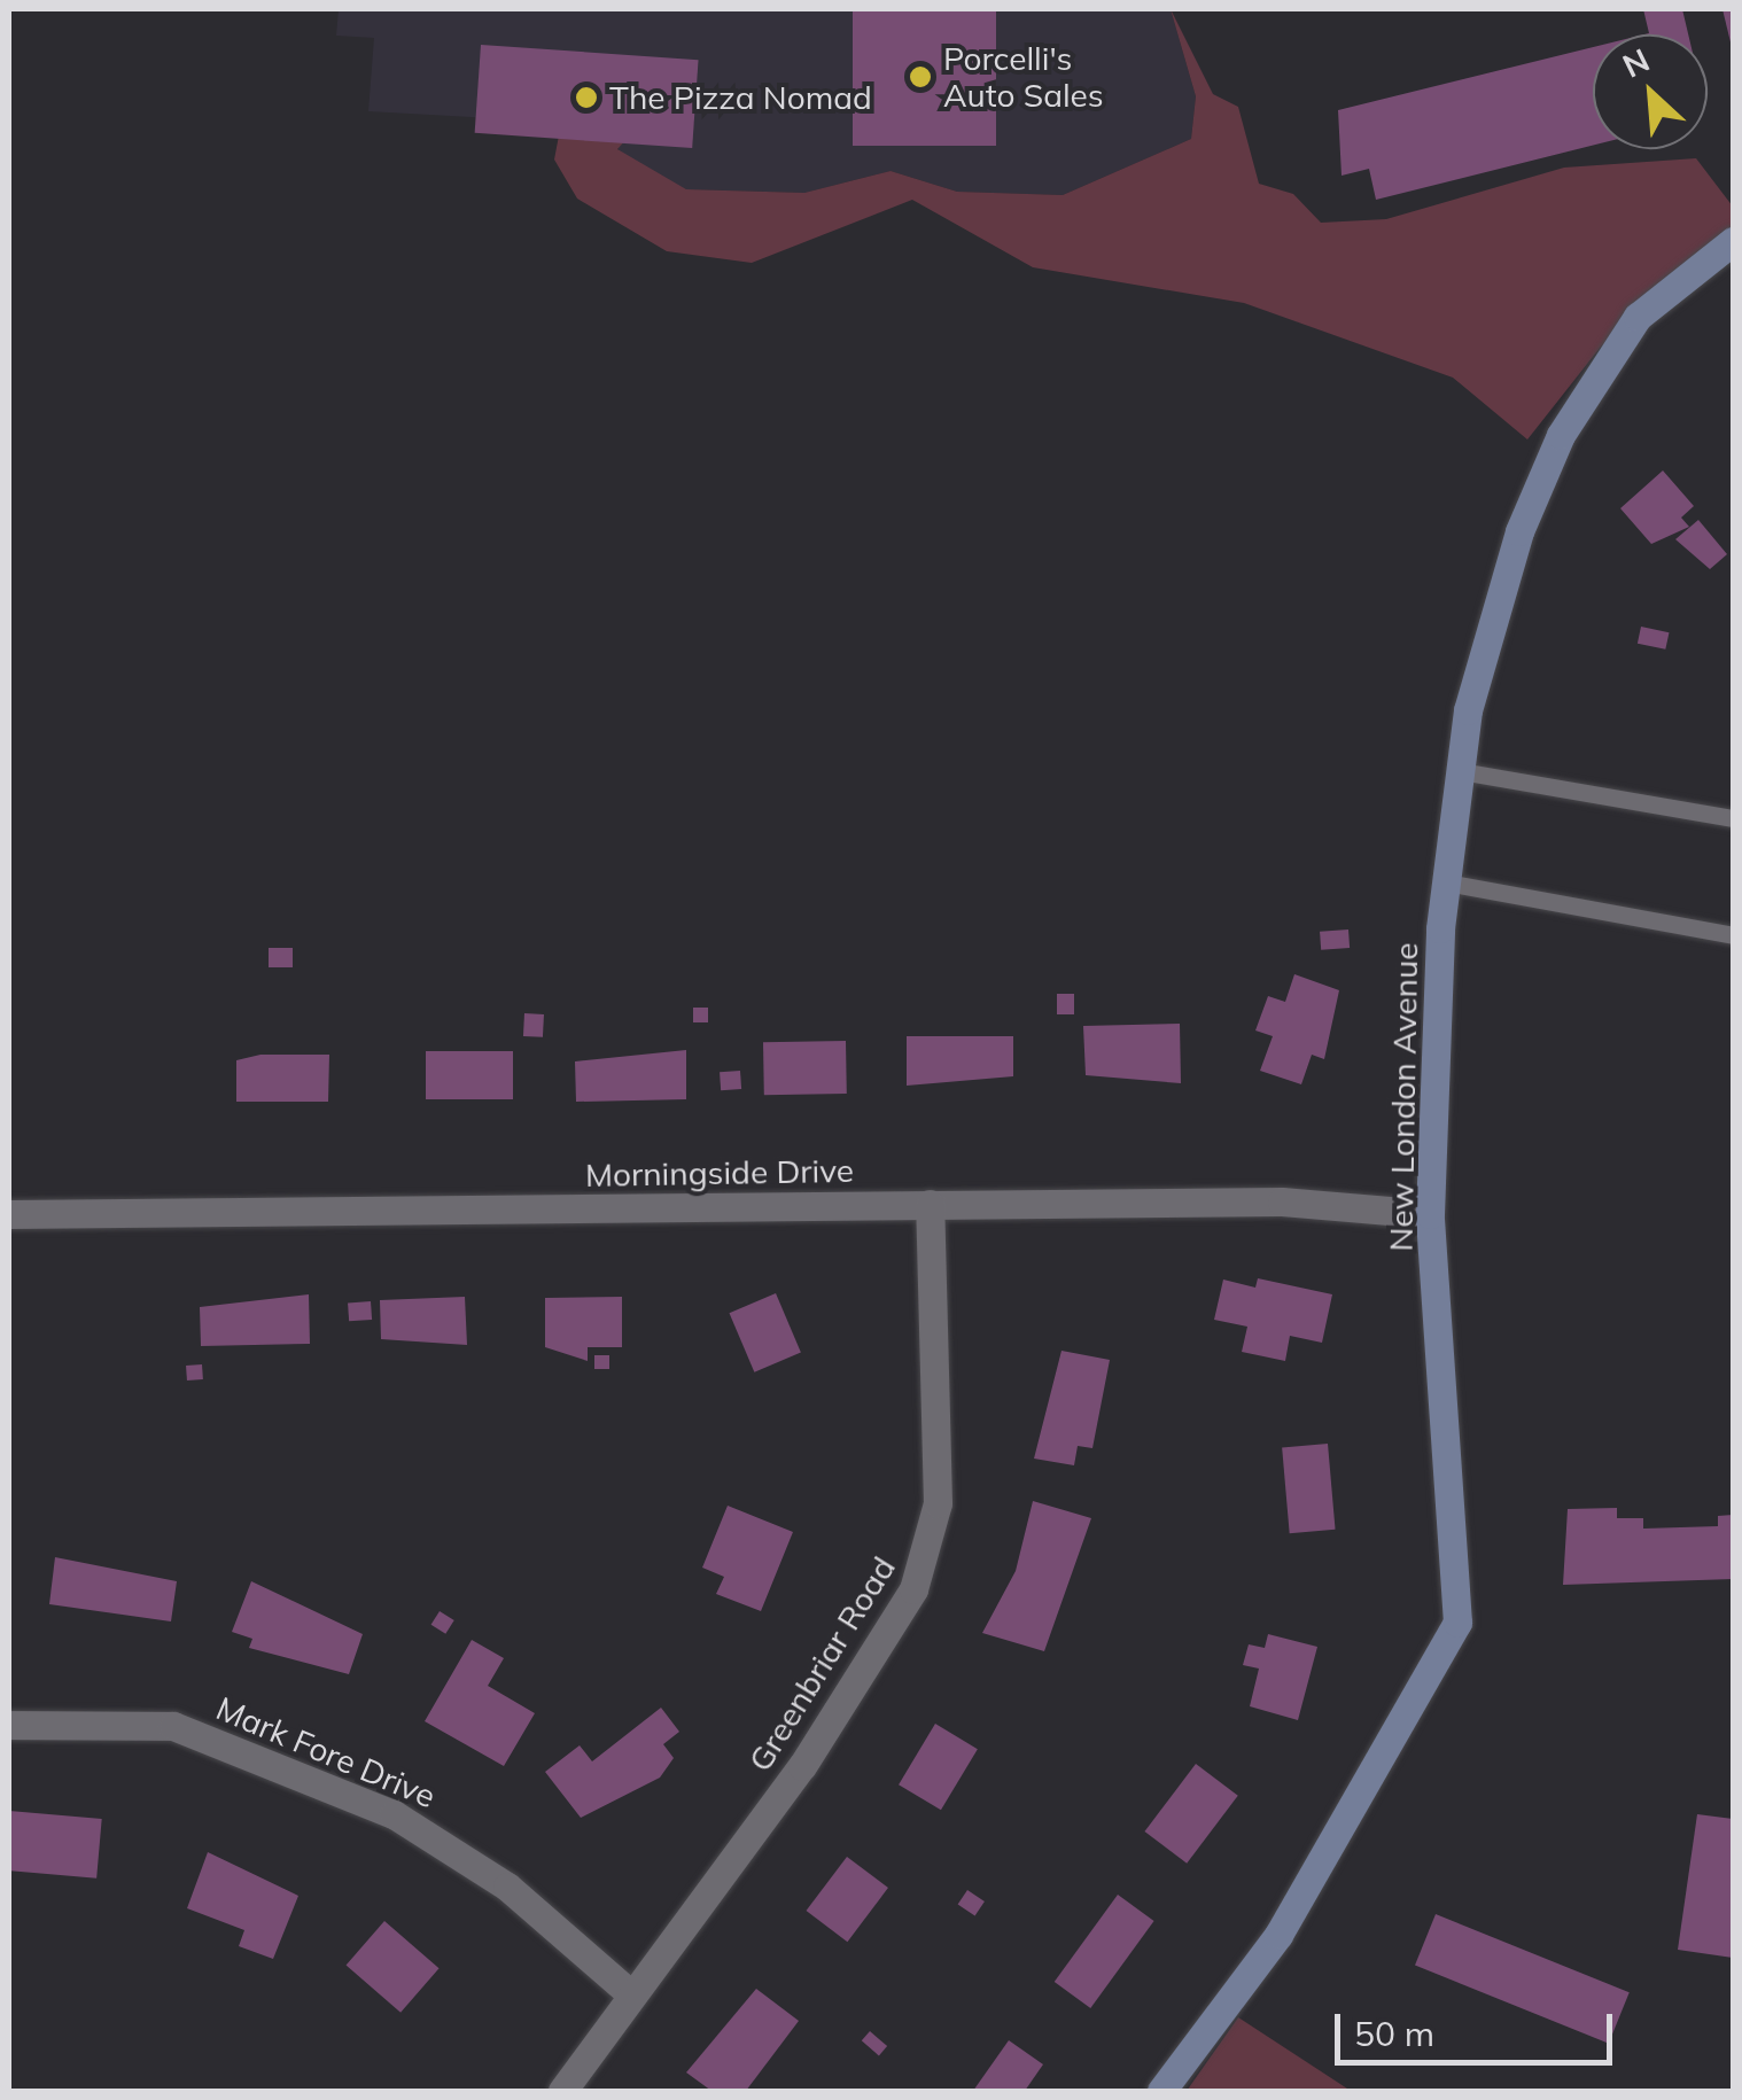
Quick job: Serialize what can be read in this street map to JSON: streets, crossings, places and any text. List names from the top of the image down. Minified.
{"streets":{"main road":["New London Avenue"],"street":["Morningside Drive","Greenbriar Road","Mark Fore Drive"]},"crossings":[["New London Avenue","Morningside Drive"],["Morningside Drive","Greenbriar Road"],["Greenbriar Road","Mark Fore Drive"]],"places":["Porcelli's Auto Sales","The Pizza Nomad"],"scale_bar":"50 m","north":"top left"}
